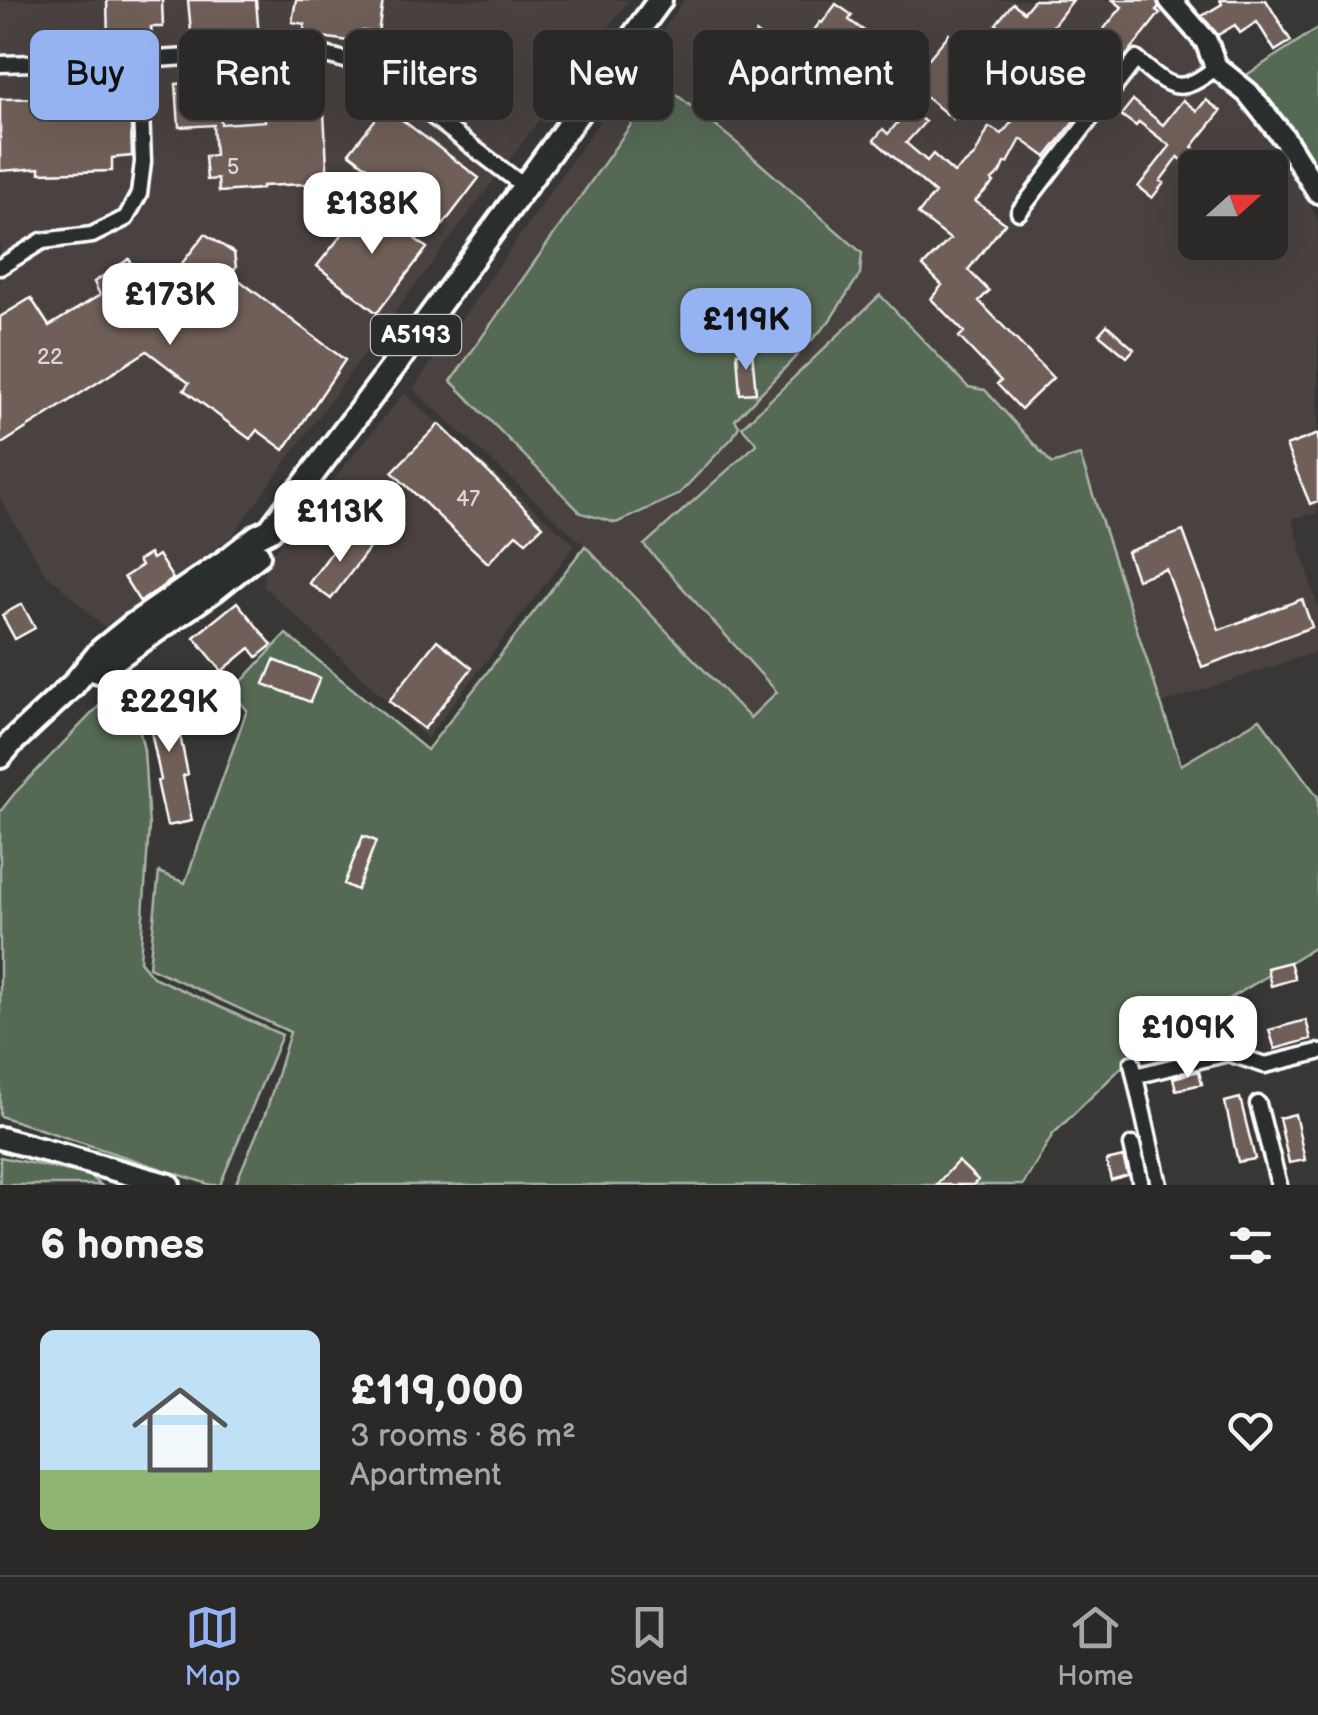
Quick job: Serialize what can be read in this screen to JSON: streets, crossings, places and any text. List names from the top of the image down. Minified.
{"streets":{"main road":["A5193"]},"house_numbers":["5","22","47"],"north":"right","page":{"chip":["Buy","Rent","Filters","New","Apartment","House"],"price":["£138K","£173K","£119K","£113K","£229K","£109K"],"heading":"6 homes","list":[{"name":"£119,000","note":"3 rooms · 86 m² · Apartment"}],"tabs":["Map","Saved","Home"]}}
